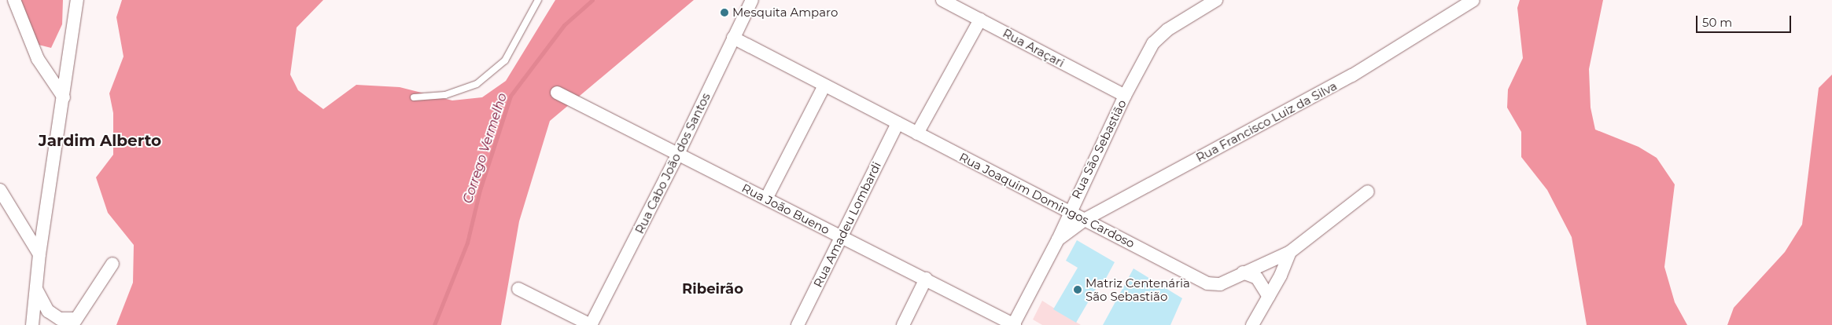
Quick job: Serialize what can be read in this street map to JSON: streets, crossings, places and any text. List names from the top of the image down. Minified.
{"streets":{"street":["Rua Araçari","Rua Francisco Luiz da Silva","Rua São Sebastião","Rua Cabo João dos Santos","Rua Joaquim Domingos Cardoso","Rua João Bueno","Rua Amadeu Lombardi"]},"crossings":[["Rua Araçari","Rua São Sebastião"],["Rua Francisco Luiz da Silva","Rua São Sebastião"],["Rua Francisco Luiz da Silva","Rua Joaquim Domingos Cardoso"],["Rua São Sebastião","Rua Joaquim Domingos Cardoso"],["Rua São Sebastião","Rua João Bueno"],["Rua Cabo João dos Santos","Rua Joaquim Domingos Cardoso"],["Rua Cabo João dos Santos","Rua João Bueno"],["Rua Joaquim Domingos Cardoso","Rua Amadeu Lombardi"],["Rua João Bueno","Rua Amadeu Lombardi"]],"districts":["Jardim Alberto","Ribeirão"],"water":["Corrego Vermelho"],"places":["Mesquita Amparo","Matriz Centenária São Sebastião"],"scale_bar":"50 m"}
